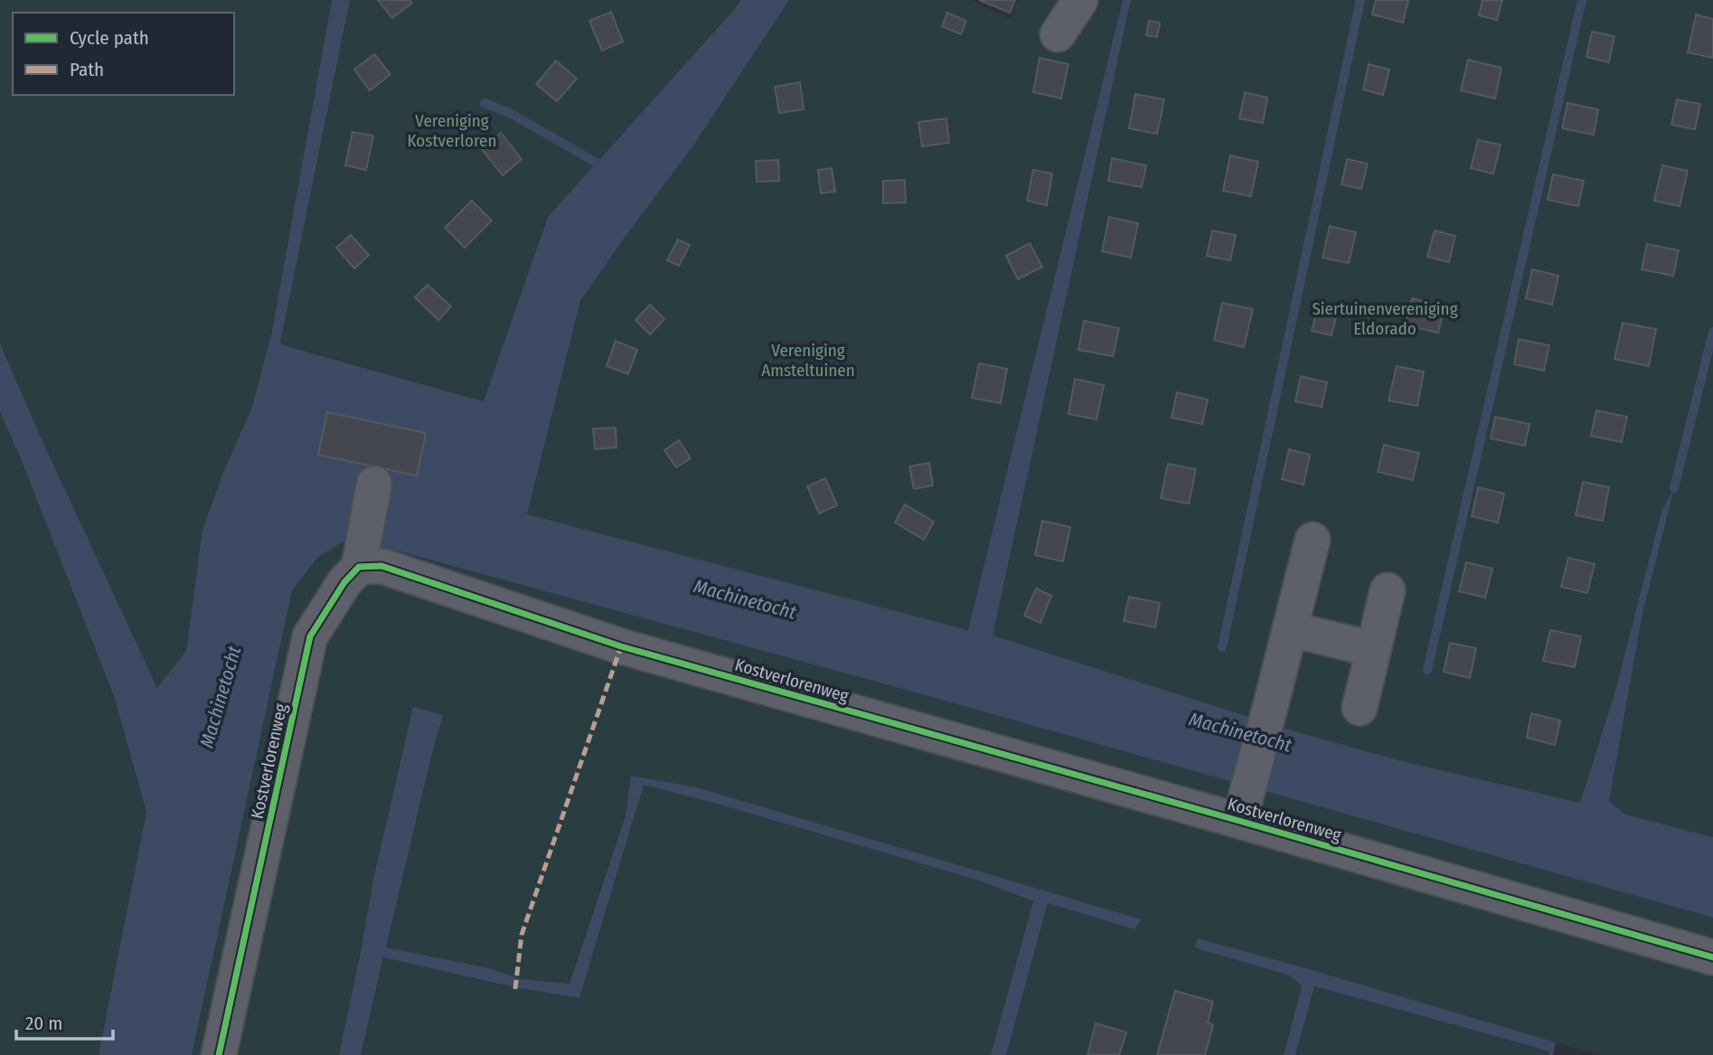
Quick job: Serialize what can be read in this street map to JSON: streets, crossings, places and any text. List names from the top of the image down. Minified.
{"streets":{"street":["Kostverlorenweg"]},"water":["Machinetocht"],"parks":["Vereniging Kostverloren","Siertuinenvereniging Eldorado","Vereniging Amsteltuinen"],"legend":["Cycle path","Path"],"scale_bar":"20 m"}
